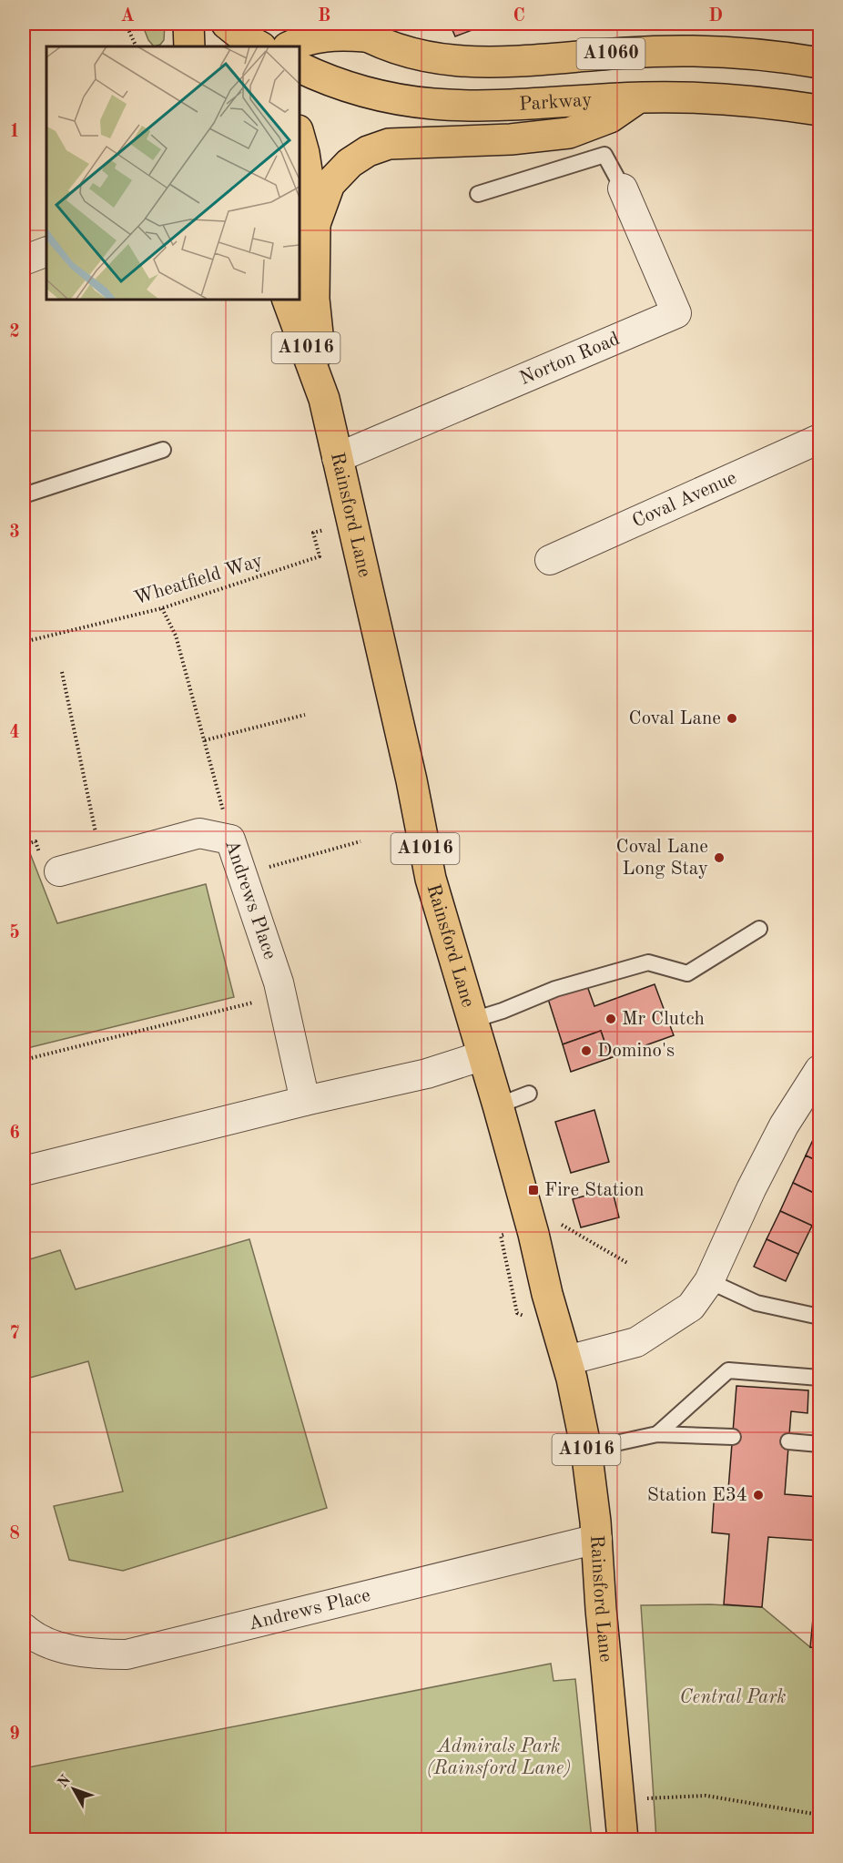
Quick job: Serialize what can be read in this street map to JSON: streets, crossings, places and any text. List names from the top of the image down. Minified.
{"streets":{"main road":["A1060","Parkway","A1016","Rainsford Lane"],"street":["Norton Road","Coval Avenue","Andrews Place"],"path":["Wheatfield Way"]},"crossings":[["A1060","Parkway"],["A1060","Rainsford Lane"],["Norton Road","Rainsford Lane"],["Rainsford Lane","Wheatfield Way"],["Rainsford Lane","Andrews Place"]],"parks":["Central Park","Admirals Park (Rainsford Lane)"],"places":{"other":["Coval Lane","Coval Lane Long Stay","Mr Clutch","Domino's","Station E34"],"transit":["Fire Station"]},"north":"top left","grid":{"columns":["A","B","C","D"],"rows":["1","2","3","4","5","6","7","8","9"]}}
